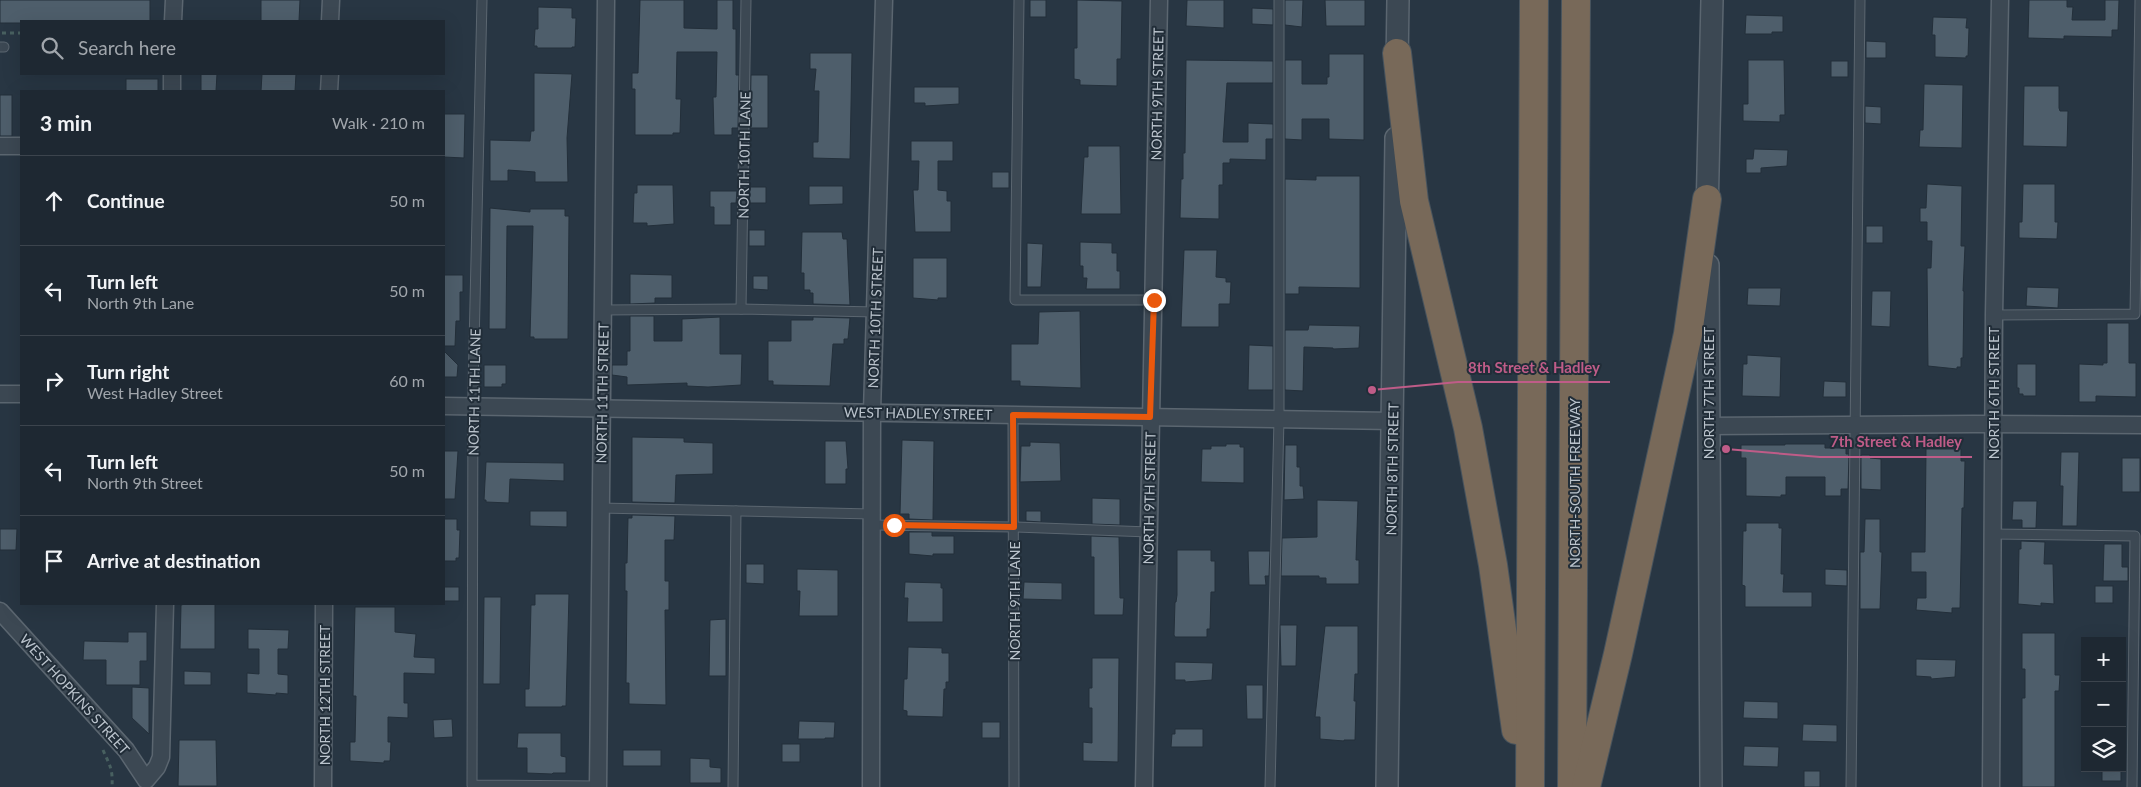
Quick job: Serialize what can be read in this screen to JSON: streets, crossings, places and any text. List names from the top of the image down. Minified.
{"streets":{"highway":["NORTH-SOUTH FREEWAY"],"street":["NORTH 9TH STREET","NORTH 10TH STREET","NORTH 11TH STREET","NORTH 7TH STREET","NORTH 6TH STREET","WEST HADLEY STREET","NORTH 8TH STREET","WEST HOPKINS STREET","NORTH 12TH STREET"],"lane":["NORTH 10TH LANE","NORTH 11TH LANE","NORTH 9TH LANE"]},"crossings":[["NORTH 9TH STREET","WEST HADLEY STREET"],["NORTH 10TH STREET","WEST HADLEY STREET"],["NORTH 11TH LANE","NORTH 11TH STREET"],["NORTH 11TH LANE","WEST HADLEY STREET"],["NORTH 11TH STREET","WEST HADLEY STREET"],["WEST HADLEY STREET","NORTH 8TH STREET"],["WEST HADLEY STREET","NORTH 9TH LANE"]],"places":["8th Street & Hadley","7th Street & Hadley"],"page":{"search":"Search here","heading":["3 min","Walk · 210 m"],"list":[["Continue","50 m"],["Turn left","North 9th Lane","50 m"],["Turn right","West Hadley Street","60 m"],["Turn left","North 9th Street","50 m"],"Arrive at destination"],"map_buttons":["+","−"]}}
